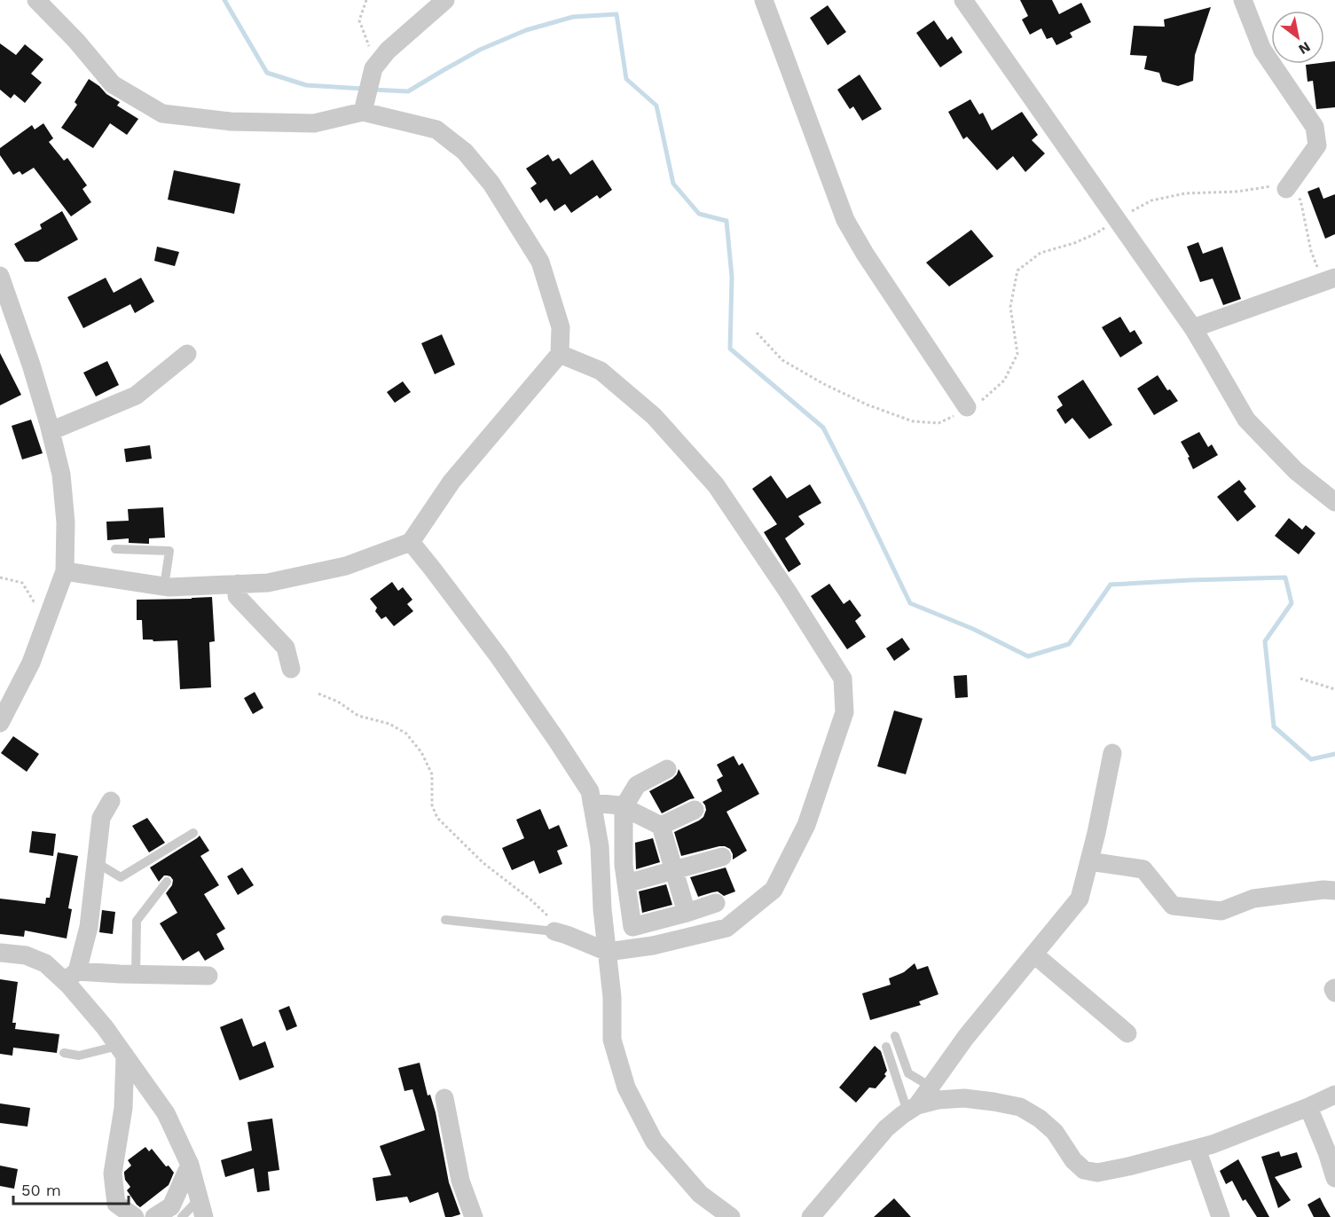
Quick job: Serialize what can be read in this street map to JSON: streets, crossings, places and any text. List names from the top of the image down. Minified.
{"scale_bar":"50 m","north":"bottom right"}
